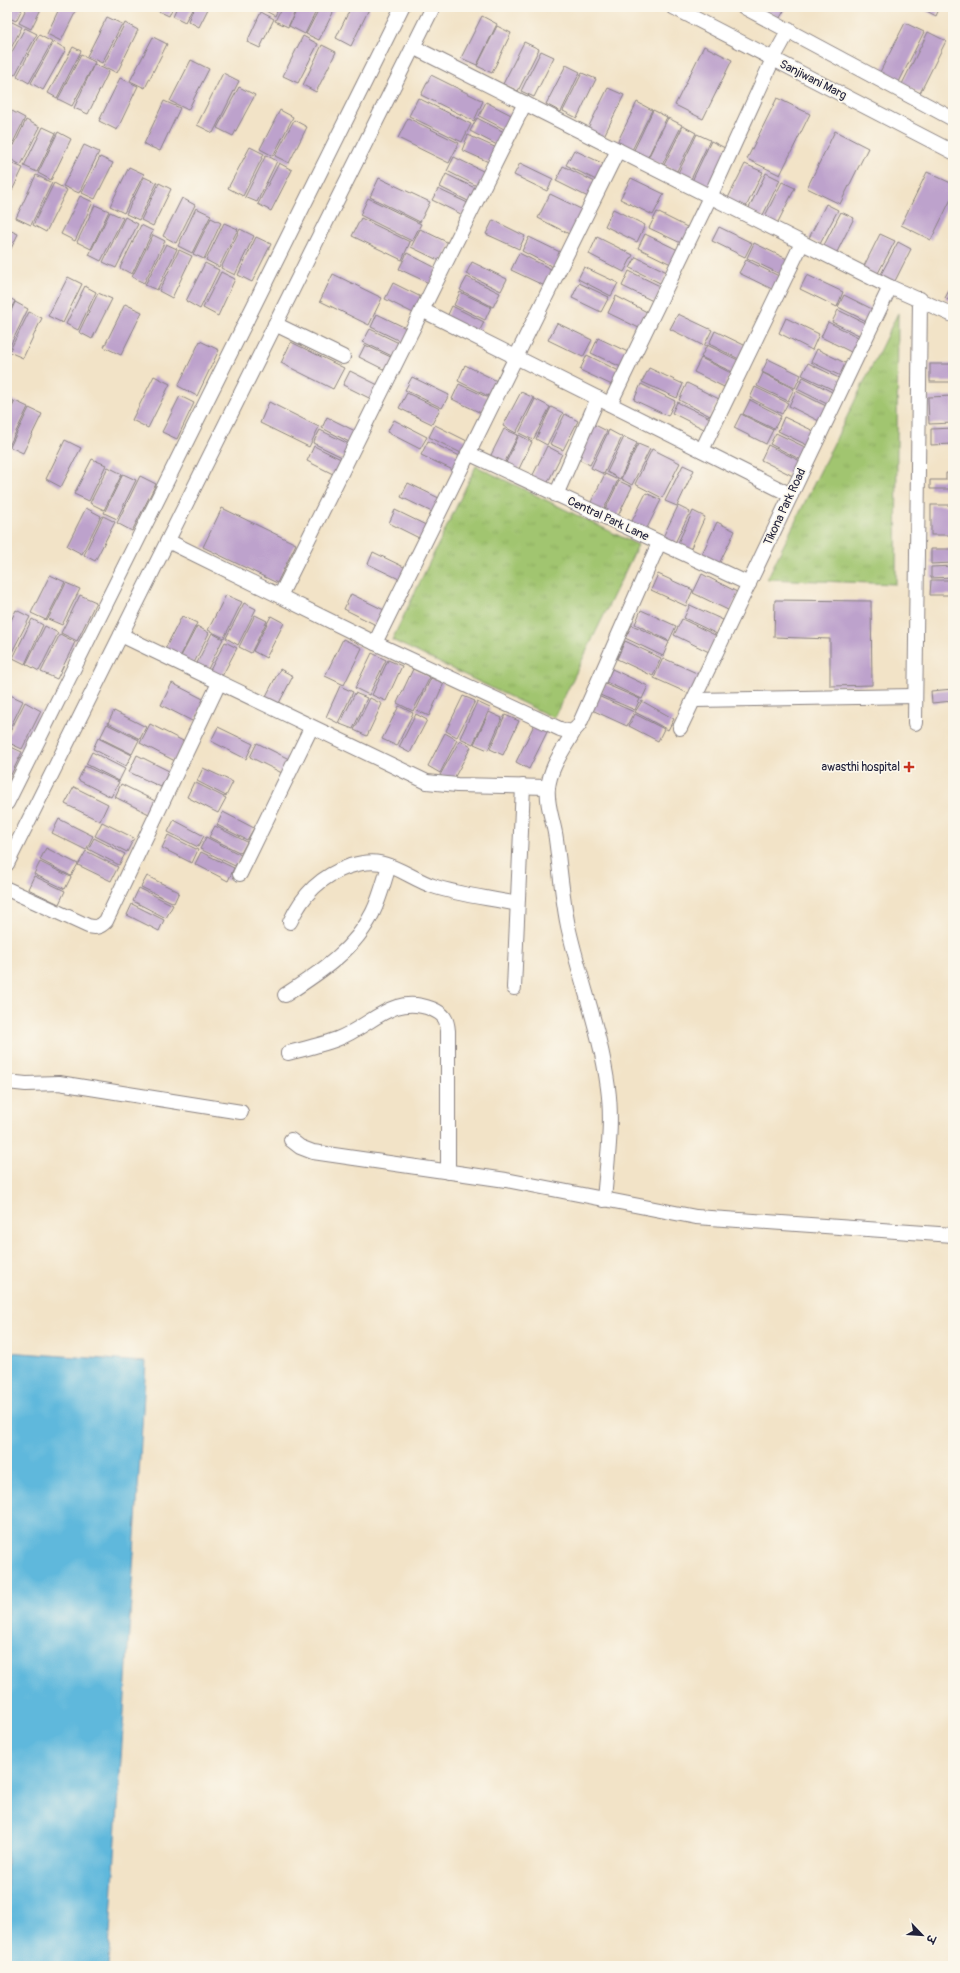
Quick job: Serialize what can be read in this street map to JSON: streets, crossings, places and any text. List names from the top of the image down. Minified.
{"streets":{"street":["Sanjiwani Marg","Tikona Park Road","Central Park Lane"]},"crossings":[["Tikona Park Road","Central Park Lane"]],"places":{"health":["awasthi hospital"]},"north":"bottom right"}
